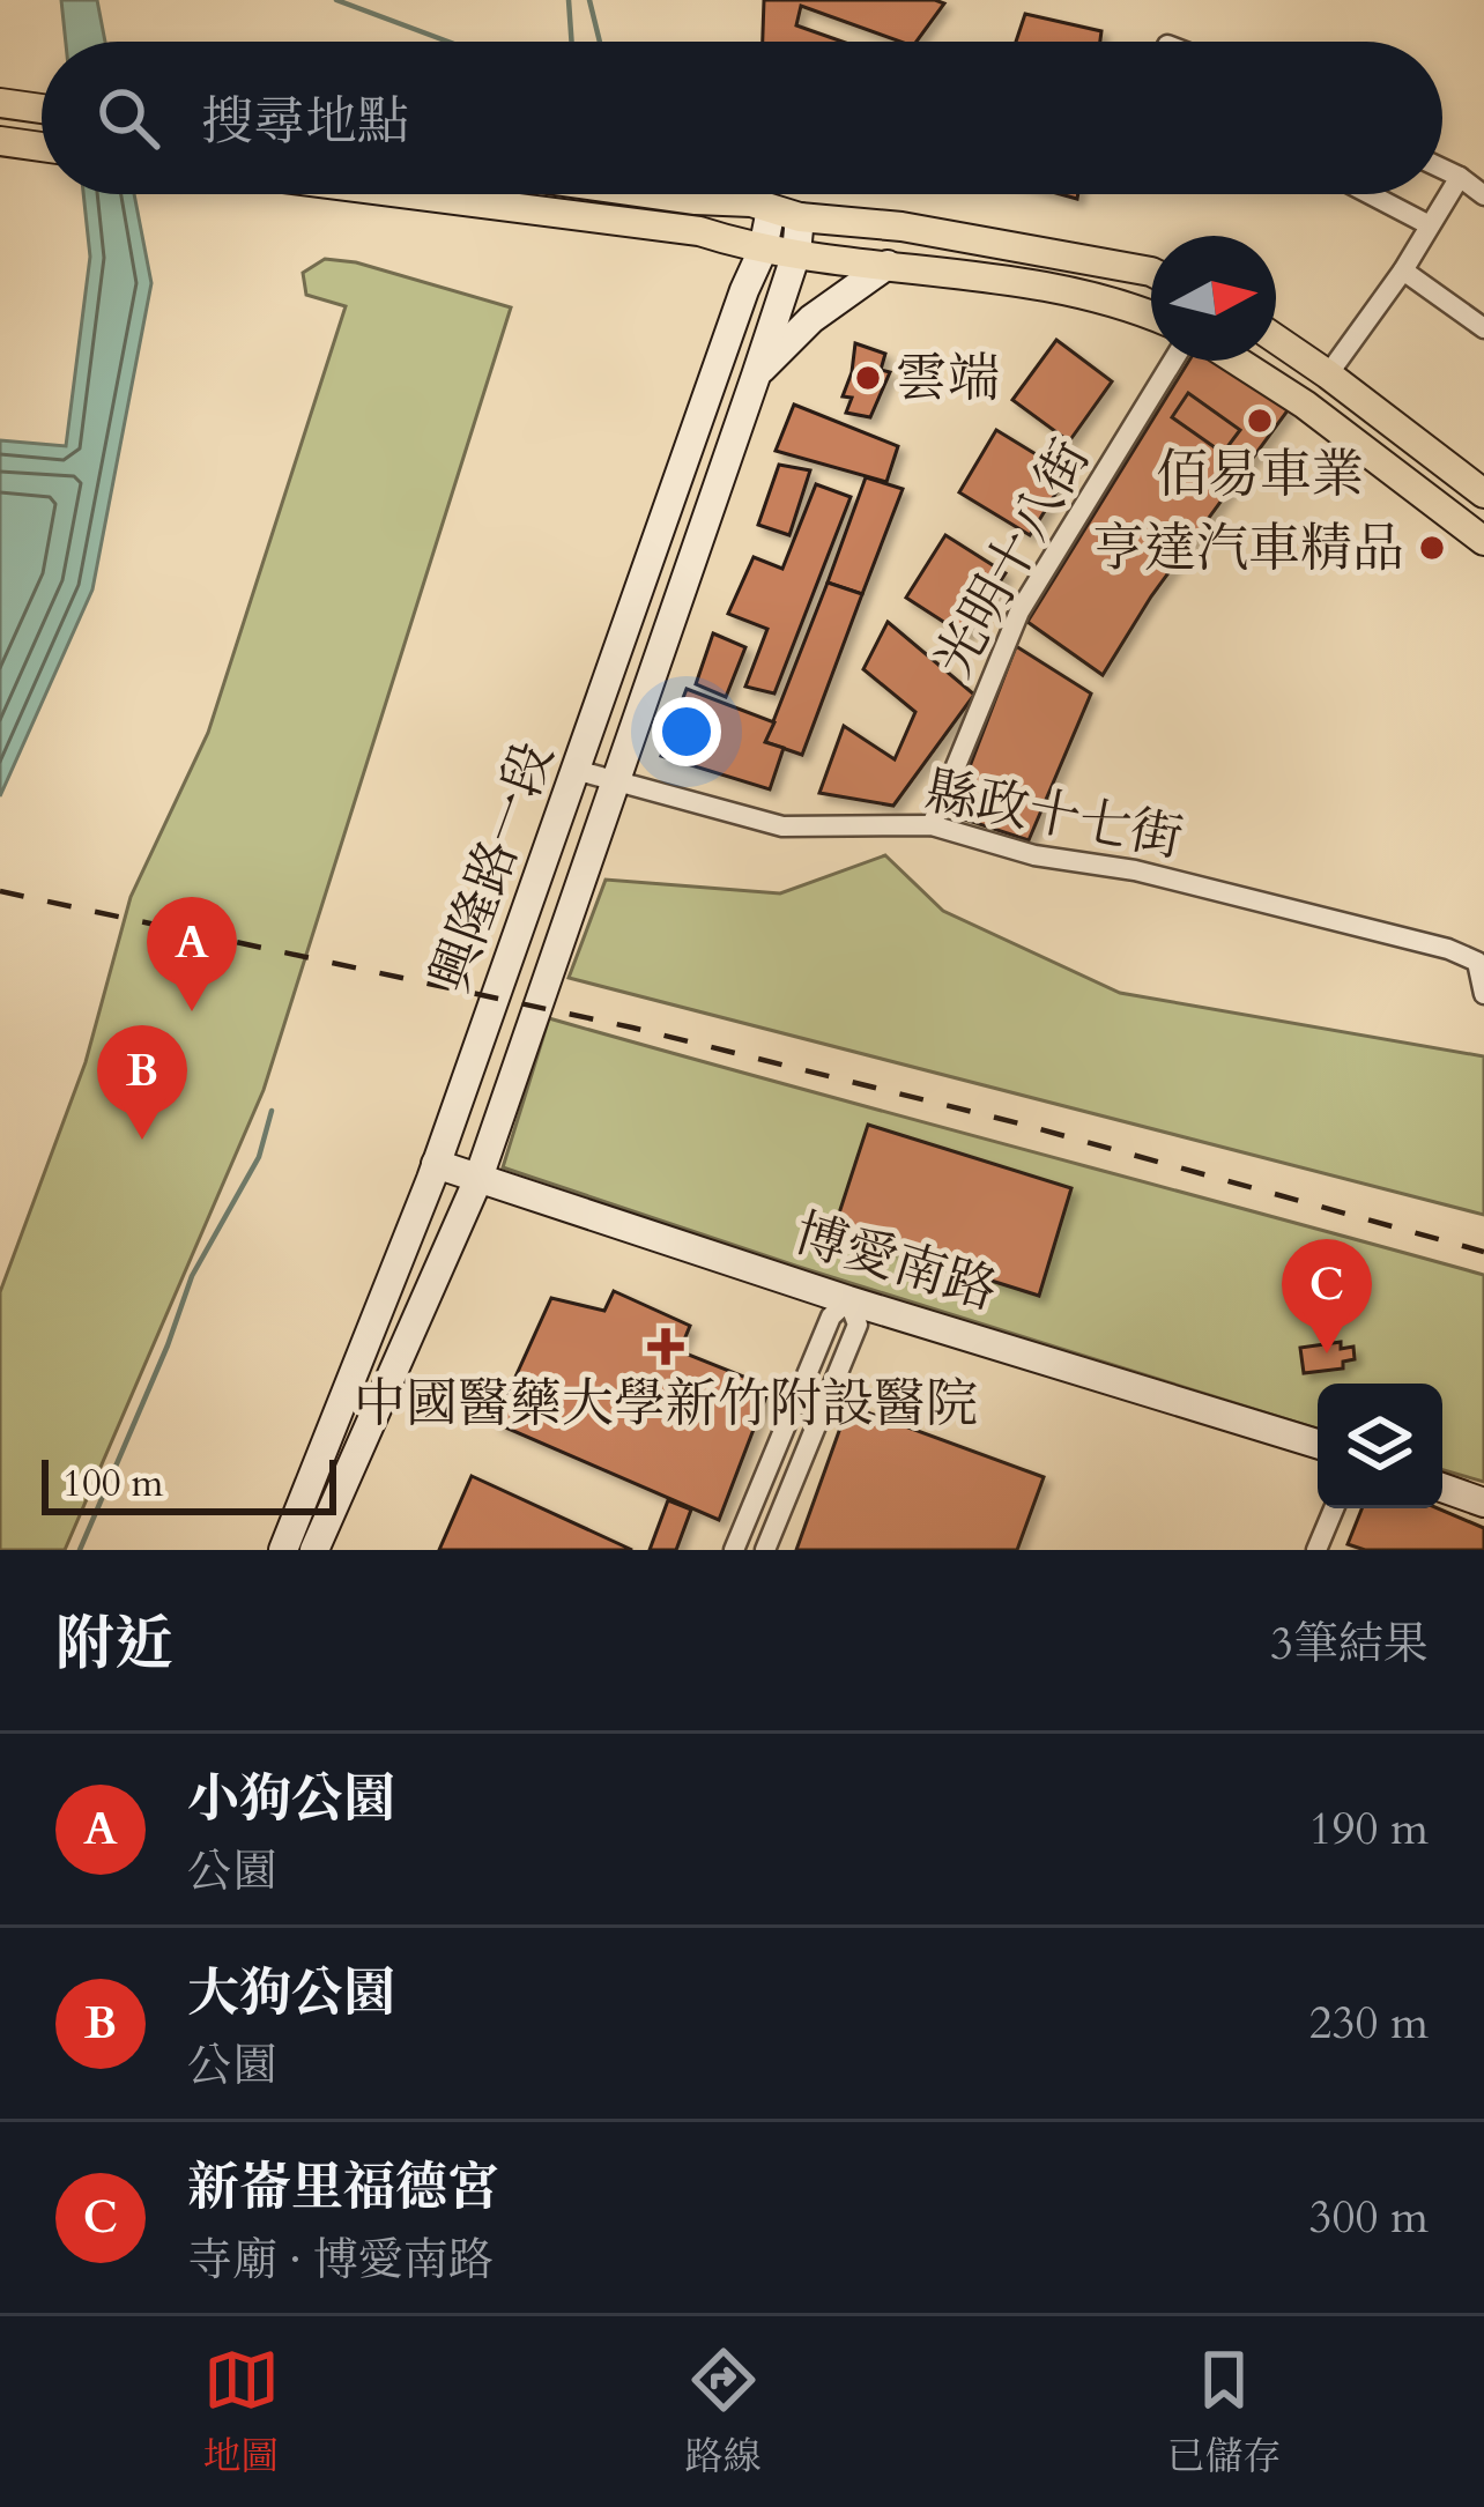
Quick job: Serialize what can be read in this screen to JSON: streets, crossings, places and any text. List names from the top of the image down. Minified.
{"streets":{"street":["光明十八街","縣政十七街","興隆路一段","博愛南路"]},"crossings":[["光明十八街","縣政十七街"],["縣政十七街","興隆路一段"],["興隆路一段","博愛南路"]],"places":{"other":["雲端","佰易車業","亨達汽車精品"],"health":["中國醫藥大學新竹附設醫院"]},"scale_bar":"100 m","north":"right","page":{"search":"搜尋地點","pins":["A","B","C"],"scale":"100 m","heading":["附近","3筆結果"],"list":[{"mark":"A","name":"小狗公園","note":"公園","value":"190 m"},{"mark":"B","name":"大狗公園","note":"公園","value":"230 m"},{"mark":"C","name":"新崙里福德宮","note":"寺廟 · 博愛南路","value":"300 m"}],"nav":["地圖","路線","已儲存"]}}
